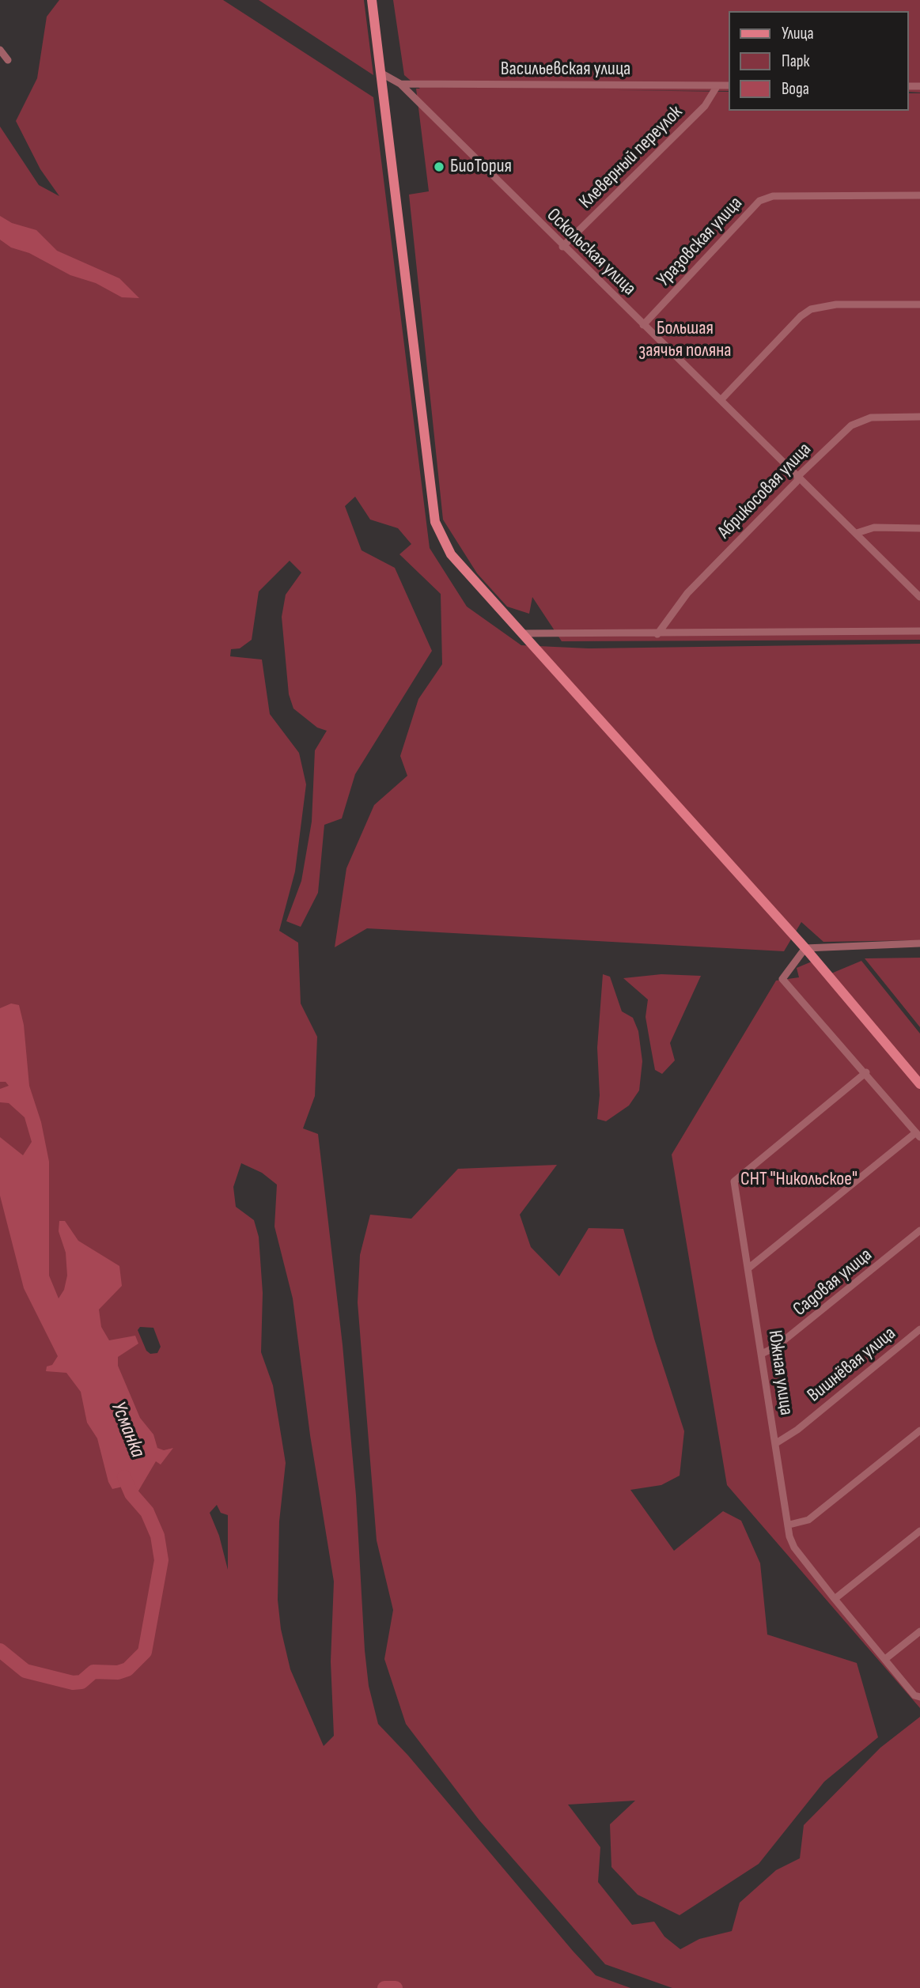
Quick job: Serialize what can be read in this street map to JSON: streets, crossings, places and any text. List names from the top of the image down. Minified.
{"streets":{"street":["Васильевская улица","Клеверный переулок","Уразовская улица","Оскольская улица","Абрикосовая улица","Садовая улица","Вишнёвая улица","Южная улица"]},"crossings":[["Васильевская улица","Клеверный переулок"],["Васильевская улица","Оскольская улица"],["Клеверный переулок","Оскольская улица"],["Уразовская улица","Оскольская улица"],["Оскольская улица","Абрикосовая улица"],["Садовая улица","Южная улица"],["Вишнёвая улица","Южная улица"]],"water":["Усманка"],"parks":["Большая заячья поляна","СНТ \"Никольское\""],"places":["БиоТория"],"legend":["Улица","Парк","Вода"]}
